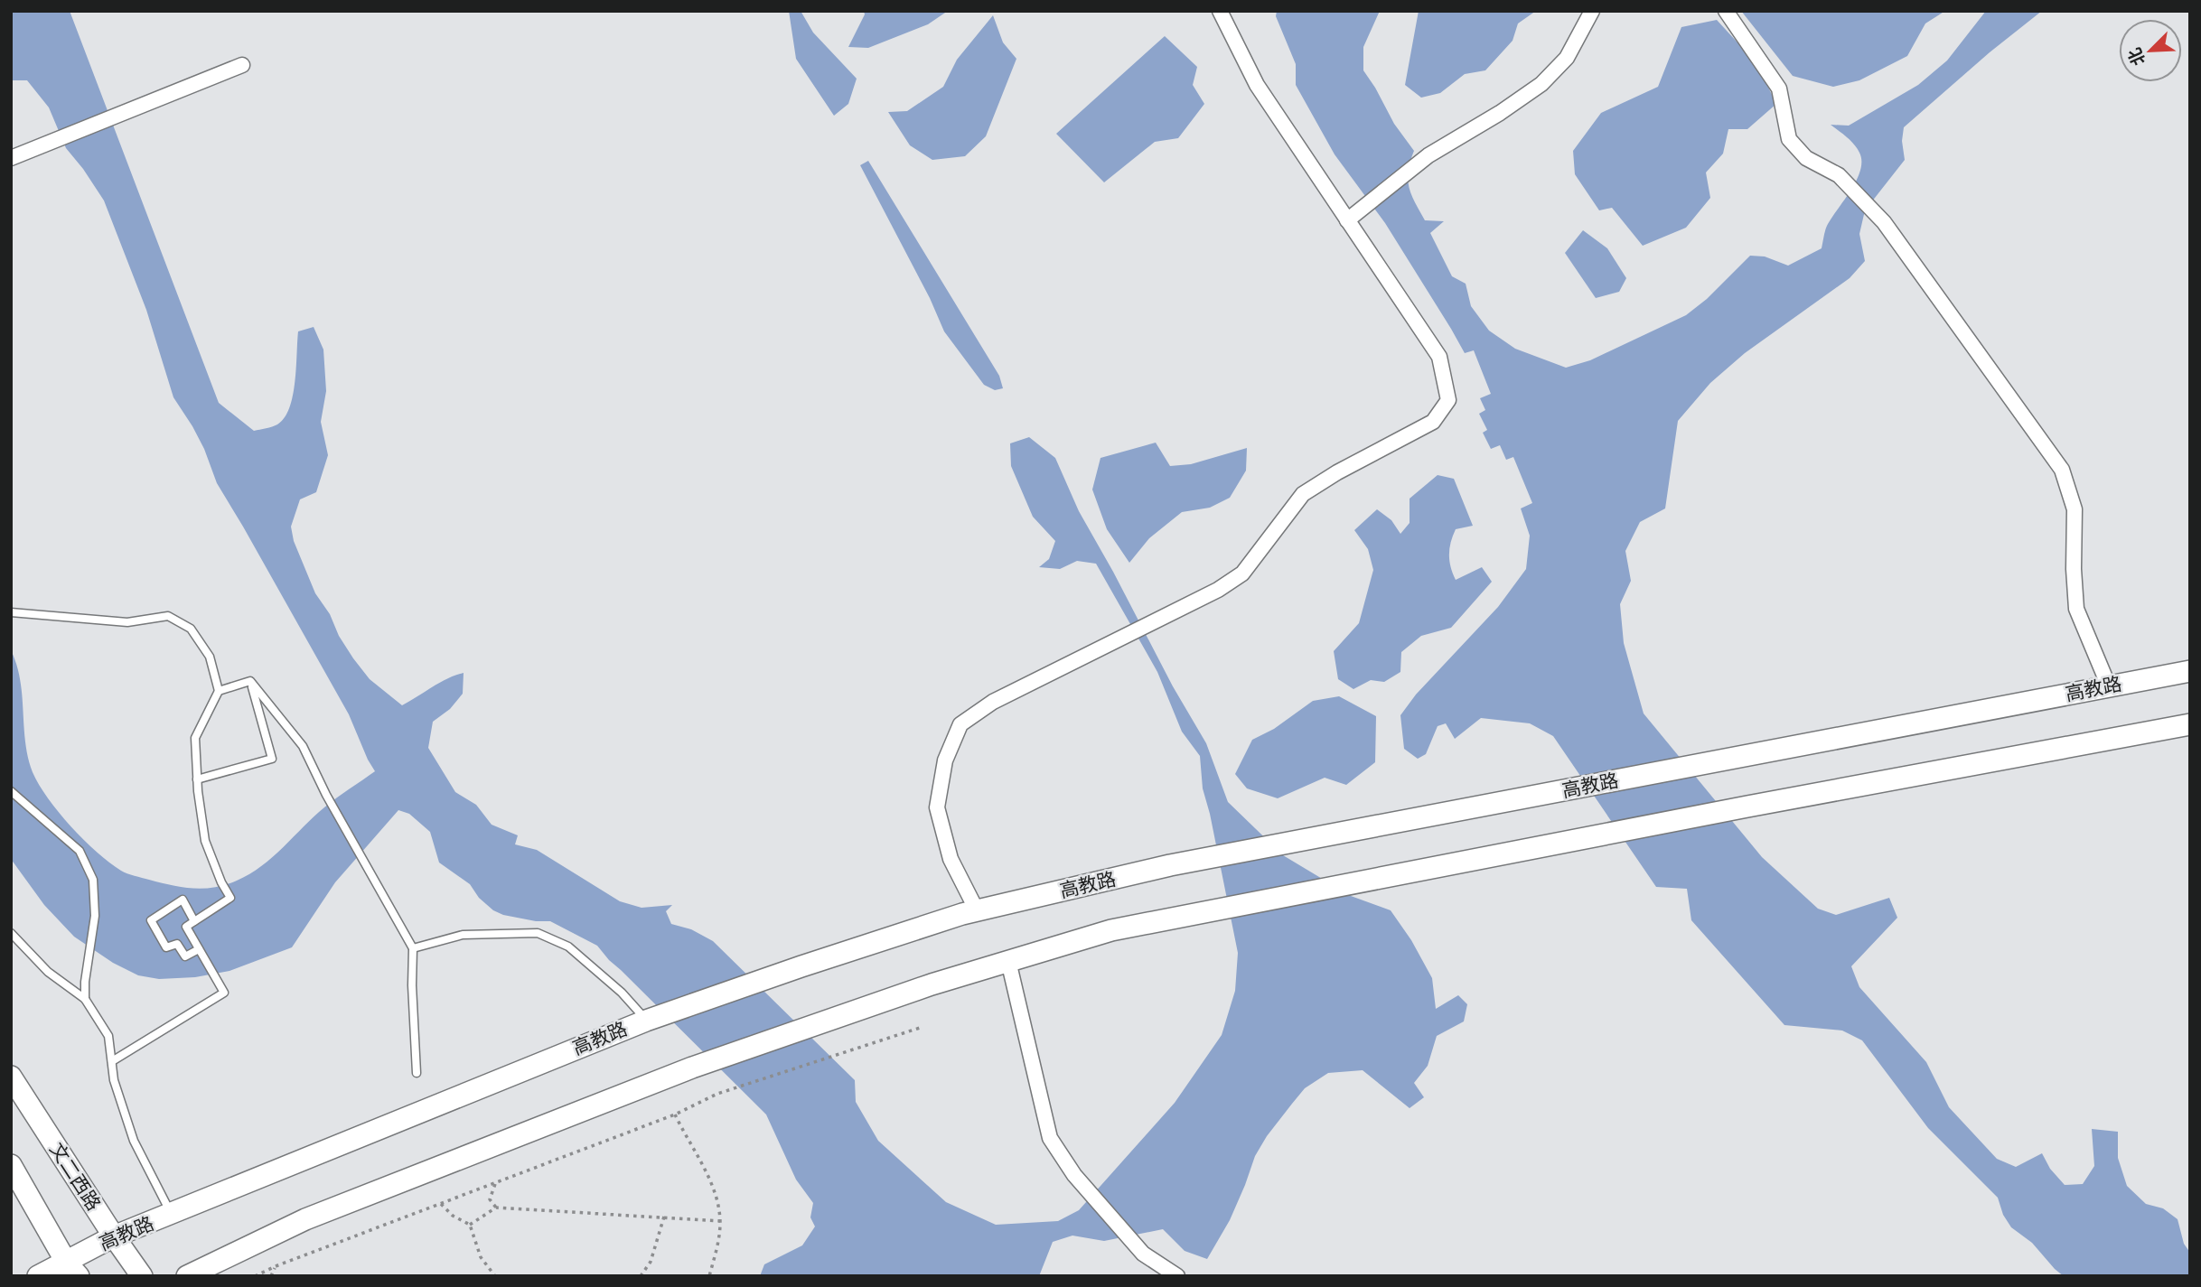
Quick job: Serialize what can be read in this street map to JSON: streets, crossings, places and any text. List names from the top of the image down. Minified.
{"streets":{"main road":["高教路","文二西路"]},"crossings":[["高教路","文二西路"]],"north":"bottom left"}
